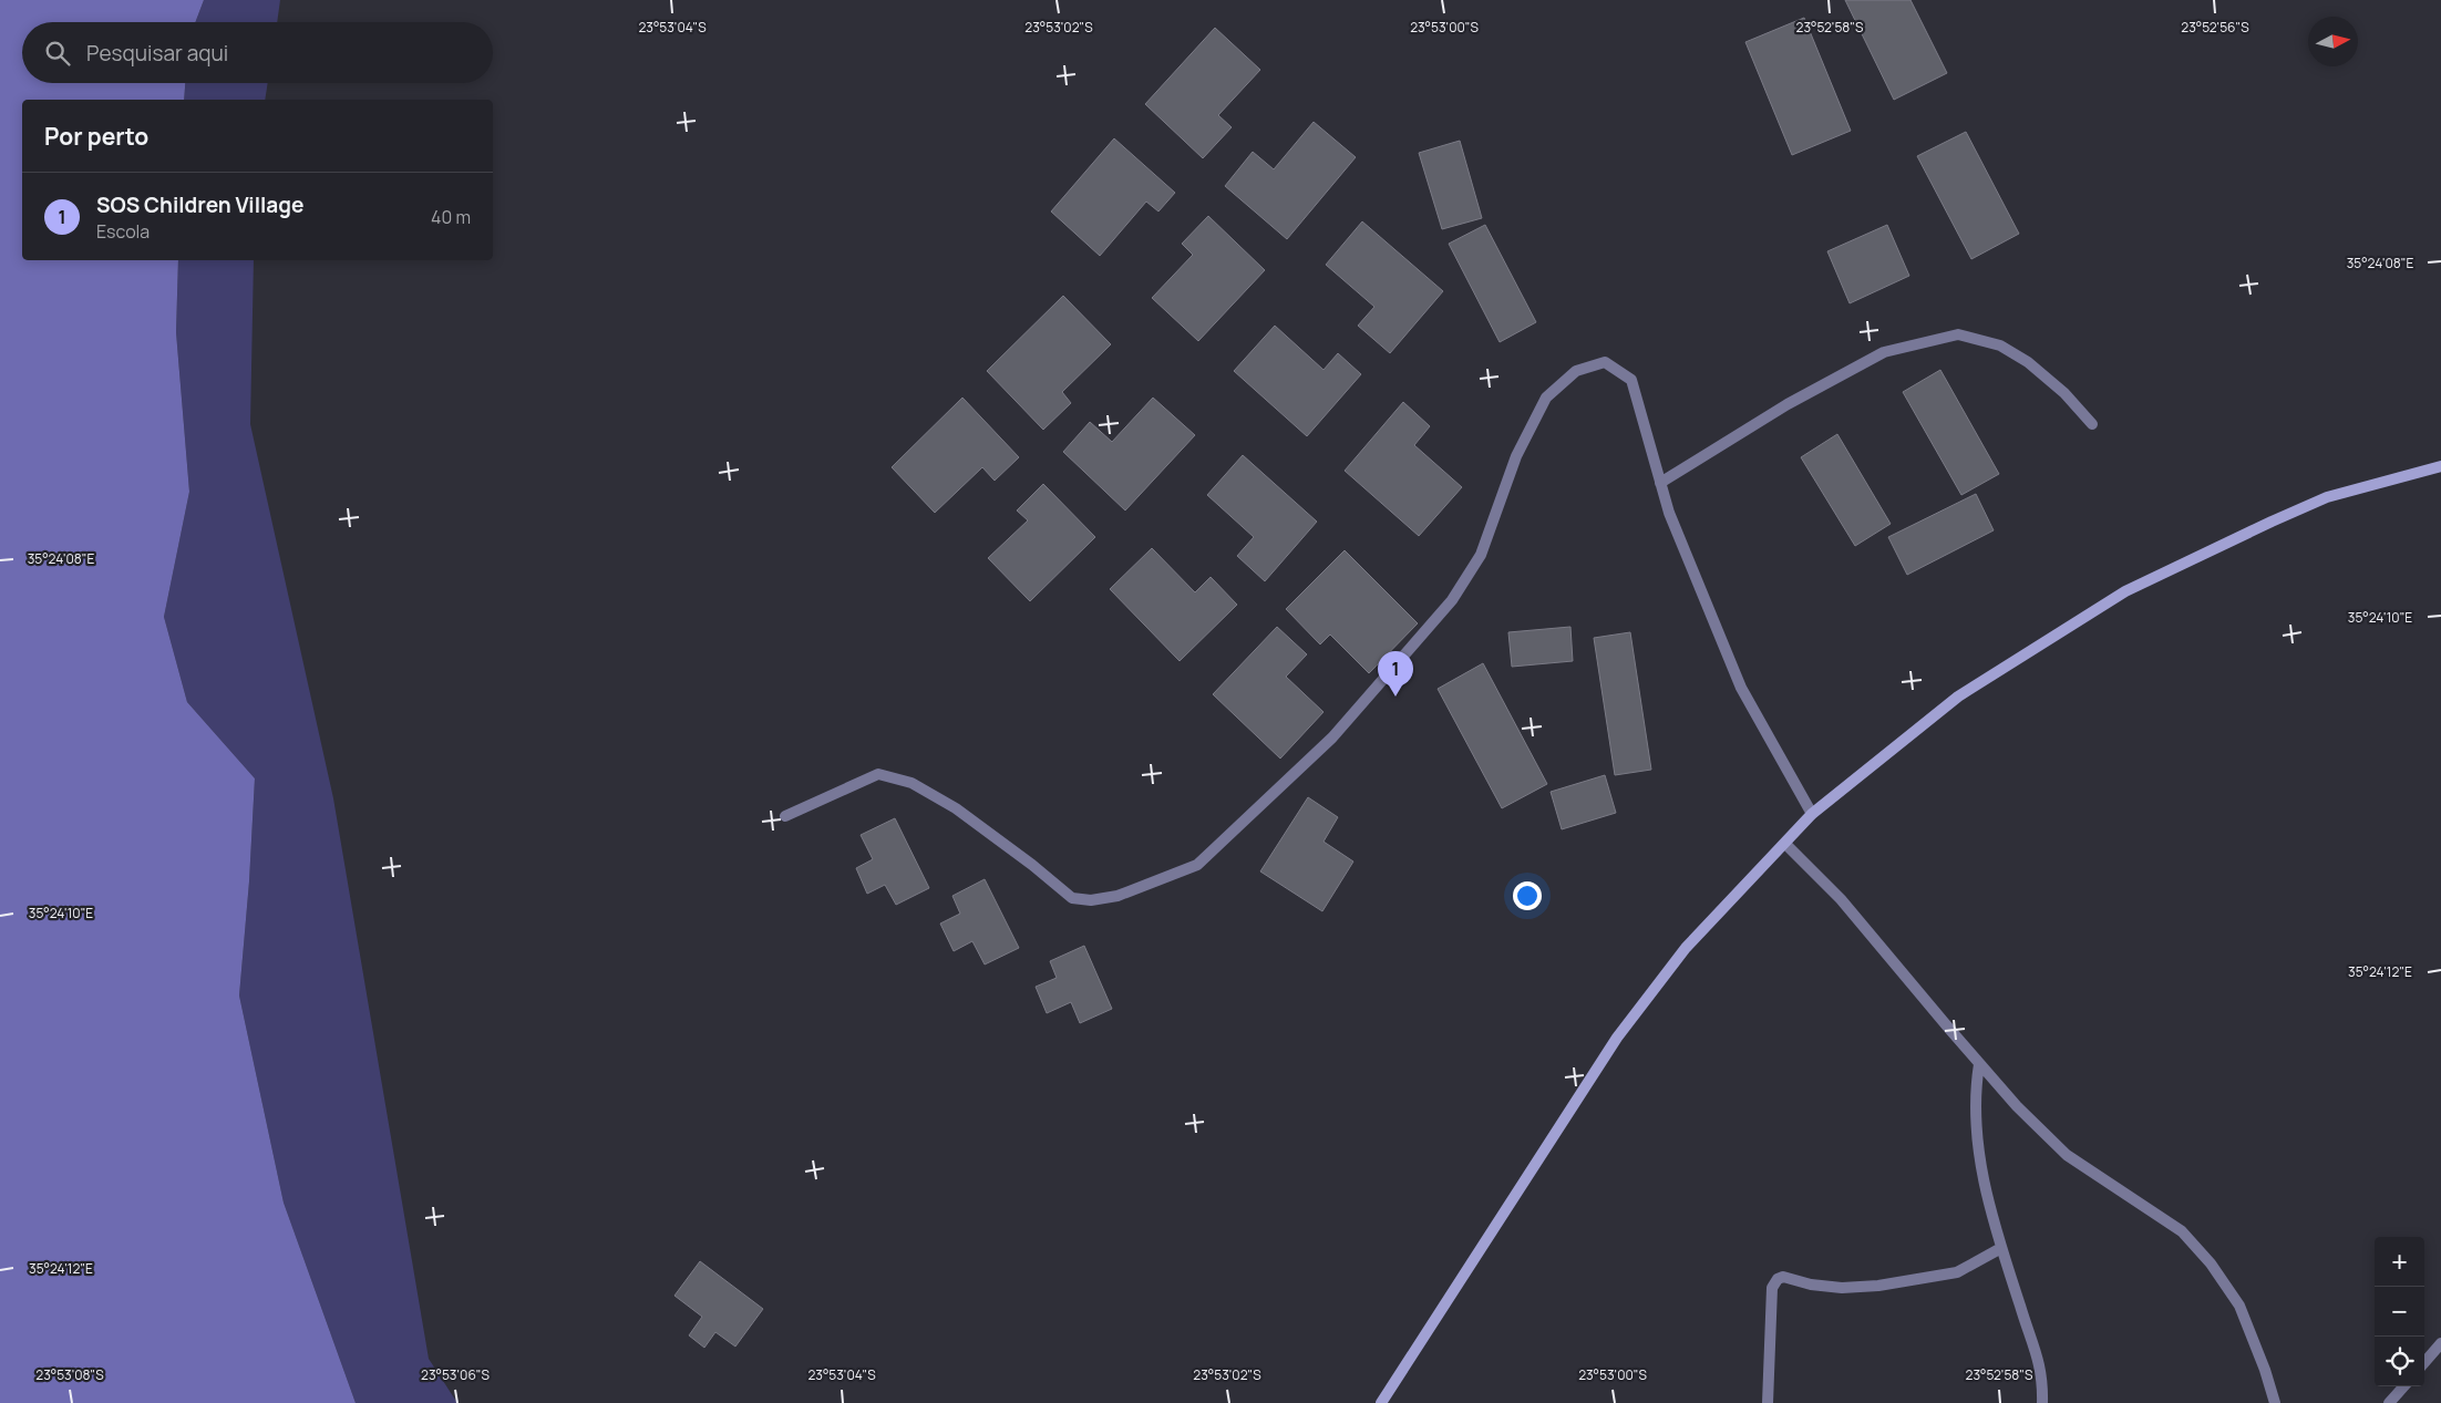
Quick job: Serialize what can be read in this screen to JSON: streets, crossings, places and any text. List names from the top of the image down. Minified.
{"north":"right","page":{"search":"Pesquisar aqui","heading":"Por perto","list":[{"mark":"1","name":"SOS Children Village","note":"Escola","value":"40 m"}],"pins":"1","map_buttons":["+","−"]},"coordinates":["23°53'04\"S","23°53'02\"S","23°53'00\"S","23°52'58\"S","23°52'56\"S","35°24'08\"E","35°24'10\"E","35°24'12\"E","23°53'08\"S","23°53'06\"S"]}
